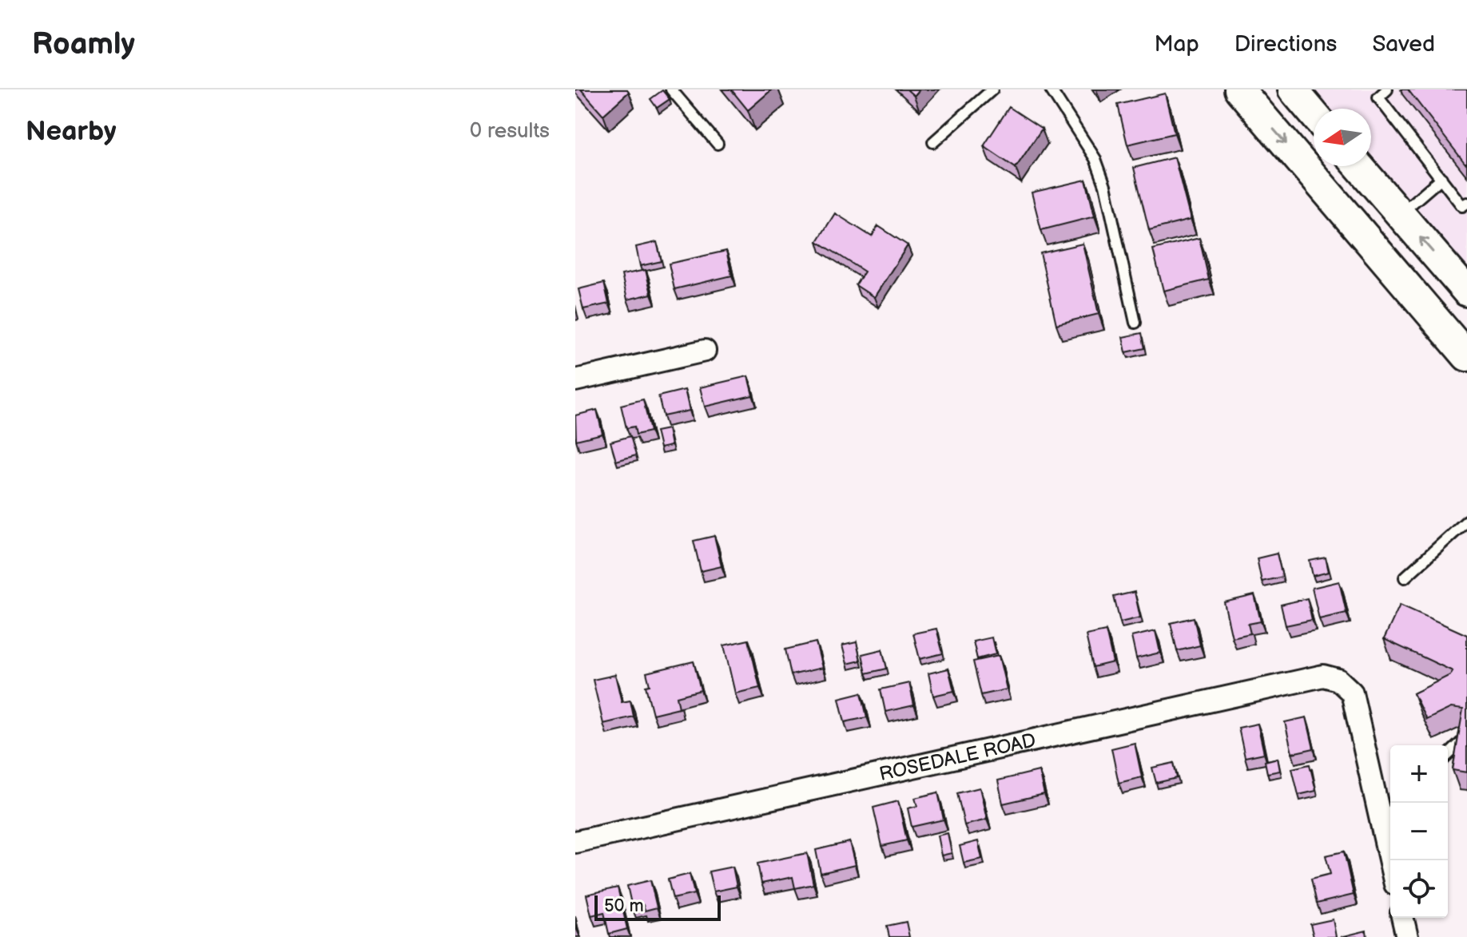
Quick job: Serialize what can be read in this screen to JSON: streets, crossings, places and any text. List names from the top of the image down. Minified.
{"streets":{"street":["ROSEDALE ROAD"]},"scale_bar":"50 m","north":"left","page":{"header":"Roamly","nav":["Map","Directions","Saved"],"heading":["Nearby","0 results"],"map_buttons":["+","−"],"scale":"50 m"}}
